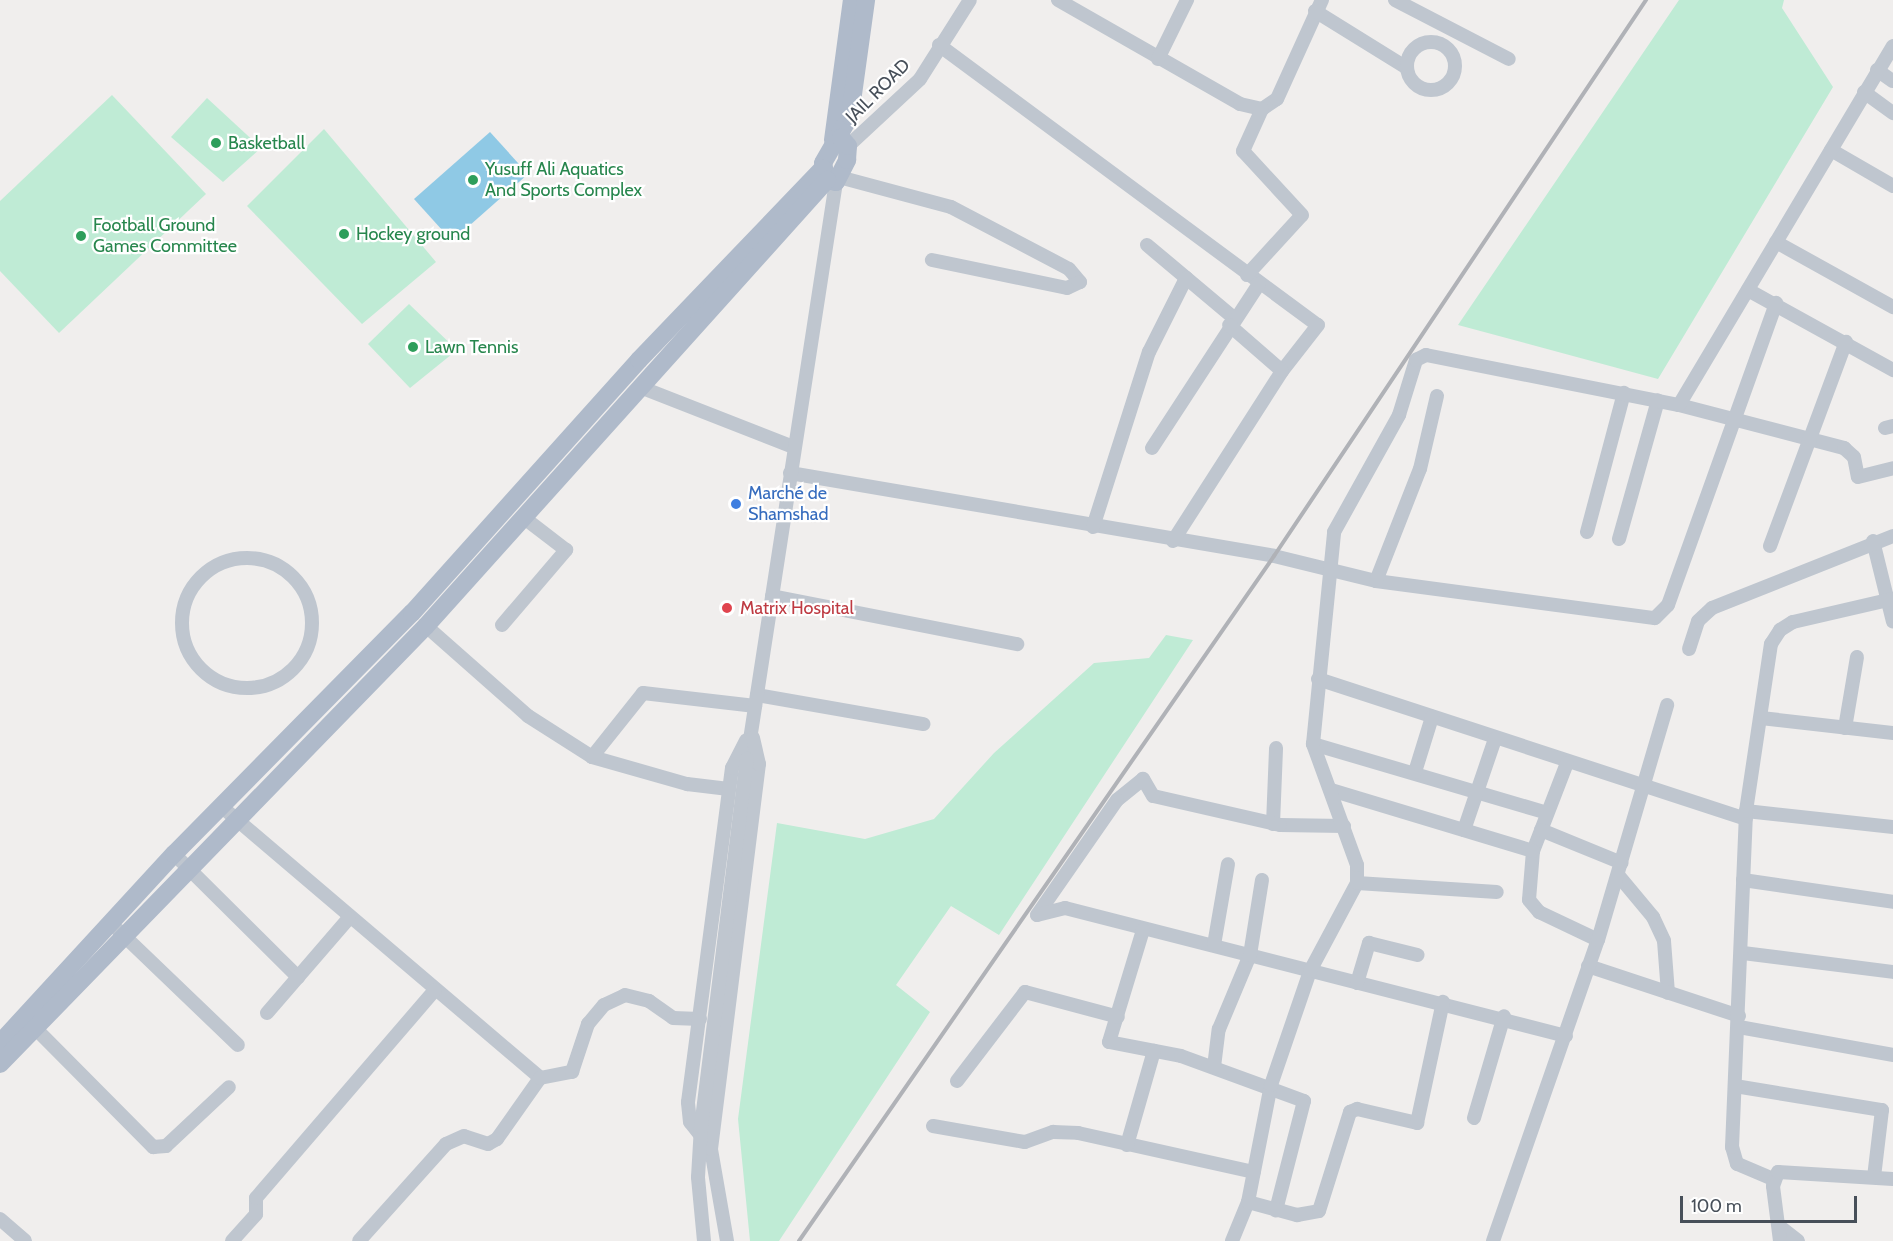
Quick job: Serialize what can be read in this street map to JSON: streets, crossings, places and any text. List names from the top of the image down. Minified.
{"streets":{"street":["JAIL ROAD"]},"places":["Basketball","Yusuff Ali Aquatics And Sports Complex","Hockey ground","Football Ground Games Committee","Lawn Tennis","Marché de Shamshad","Matrix Hospital"],"scale_bar":"100 m"}
